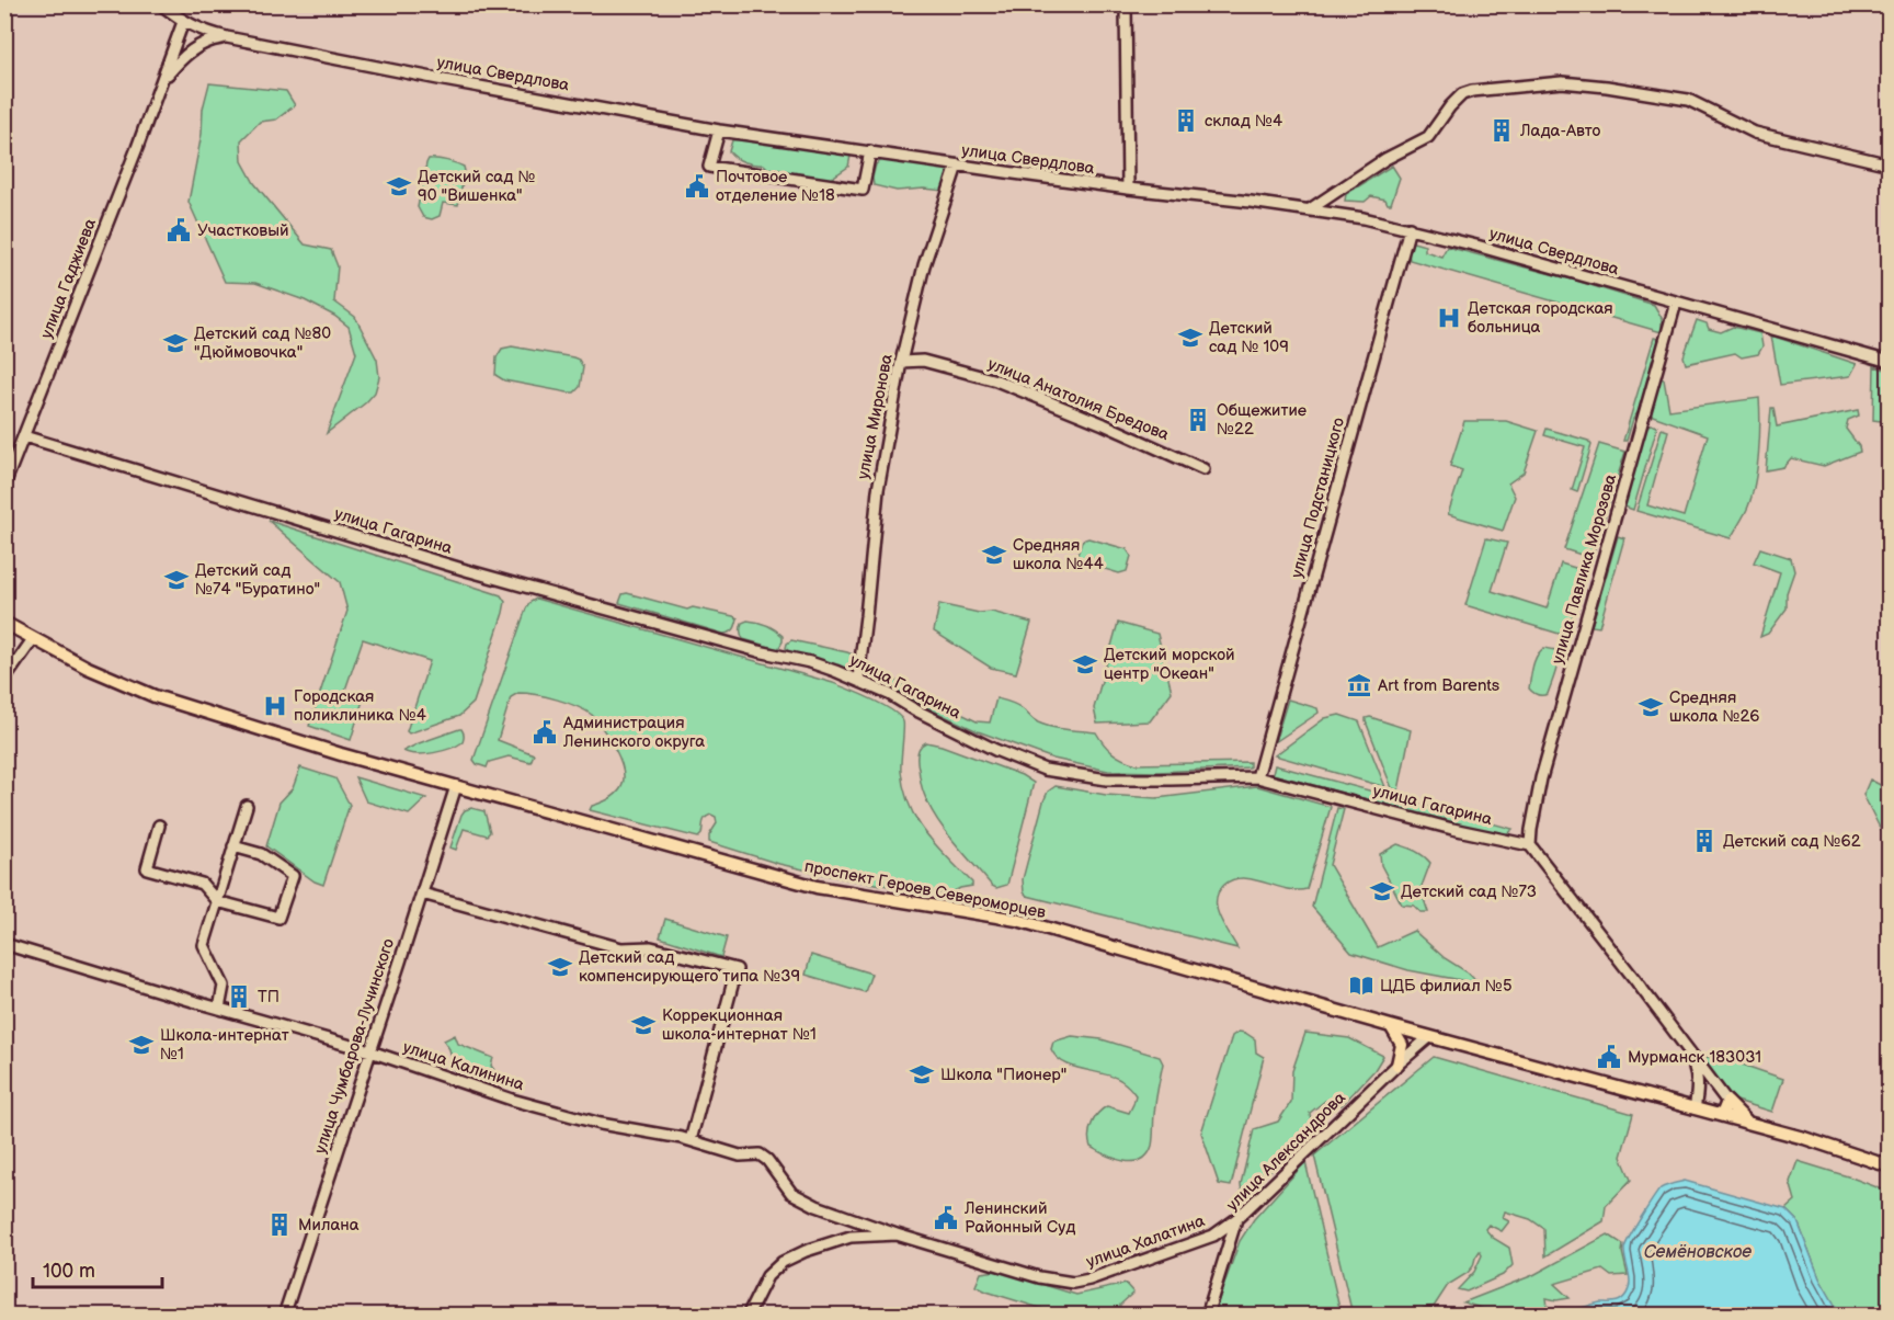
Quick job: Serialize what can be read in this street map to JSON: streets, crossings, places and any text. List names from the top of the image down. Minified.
{"streets":{"main road":["проспект Героев Североморцев"],"street":["улица Свердлова","улица Гаджиева","улица Анатолия Бредова","улица Миронова","улица Подстаницкого","улица Гагарина","улица Павлика Морозова","улица Чумбарова-Лучинского","улица Калинина","улица Александрова","улица Халатина"]},"crossings":[["улица Свердлова","улица Гаджиева"],["улица Свердлова","улица Миронова"],["улица Свердлова","улица Подстаницкого"],["улица Свердлова","улица Павлика Морозова"],["улица Гаджиева","улица Гагарина"],["улица Анатолия Бредова","улица Миронова"],["улица Миронова","улица Гагарина"],["улица Подстаницкого","улица Гагарина"],["улица Гагарина","улица Павлика Морозова"],["проспект Героев Североморцев","улица Чумбарова-Лучинского"],["проспект Героев Североморцев","улица Александрова"],["улица Чумбарова-Лучинского","улица Калинина"],["улица Калинина","улица Халатина"],["улица Александрова","улица Халатина"]],"water":["Семёновское"],"places":{"building":["склад №4","Лада-Авто","Общежитие №22","Детский сад №62","ТП","Милана"],"school or university":["Детский сад № 90 \"Вишенка\"","Детский сад № 109","Детский сад №80 \"Дюймовочка\"","Средняя школа №44","Детский сад №74 \"Буратино\"","Детский морской центр \"Океан\"","Средняя школа №26","Детский сад №73","Детский сад компенсирующего типа №39","Коррекционная школа-интернат №1","Школа-интернат №1","Школа \"Пионер\""],"public building":["Почтовое отделение №18","Участковый","Администрация Ленинского округа","Мурманск 183031","Ленинский Районный Суд"],"hospital":["Детская городская больница","Городская поликлиника №4"],"museum":["Art from Barents"],"library":["ЦДБ филиал №5"]},"scale_bar":"100 m"}
